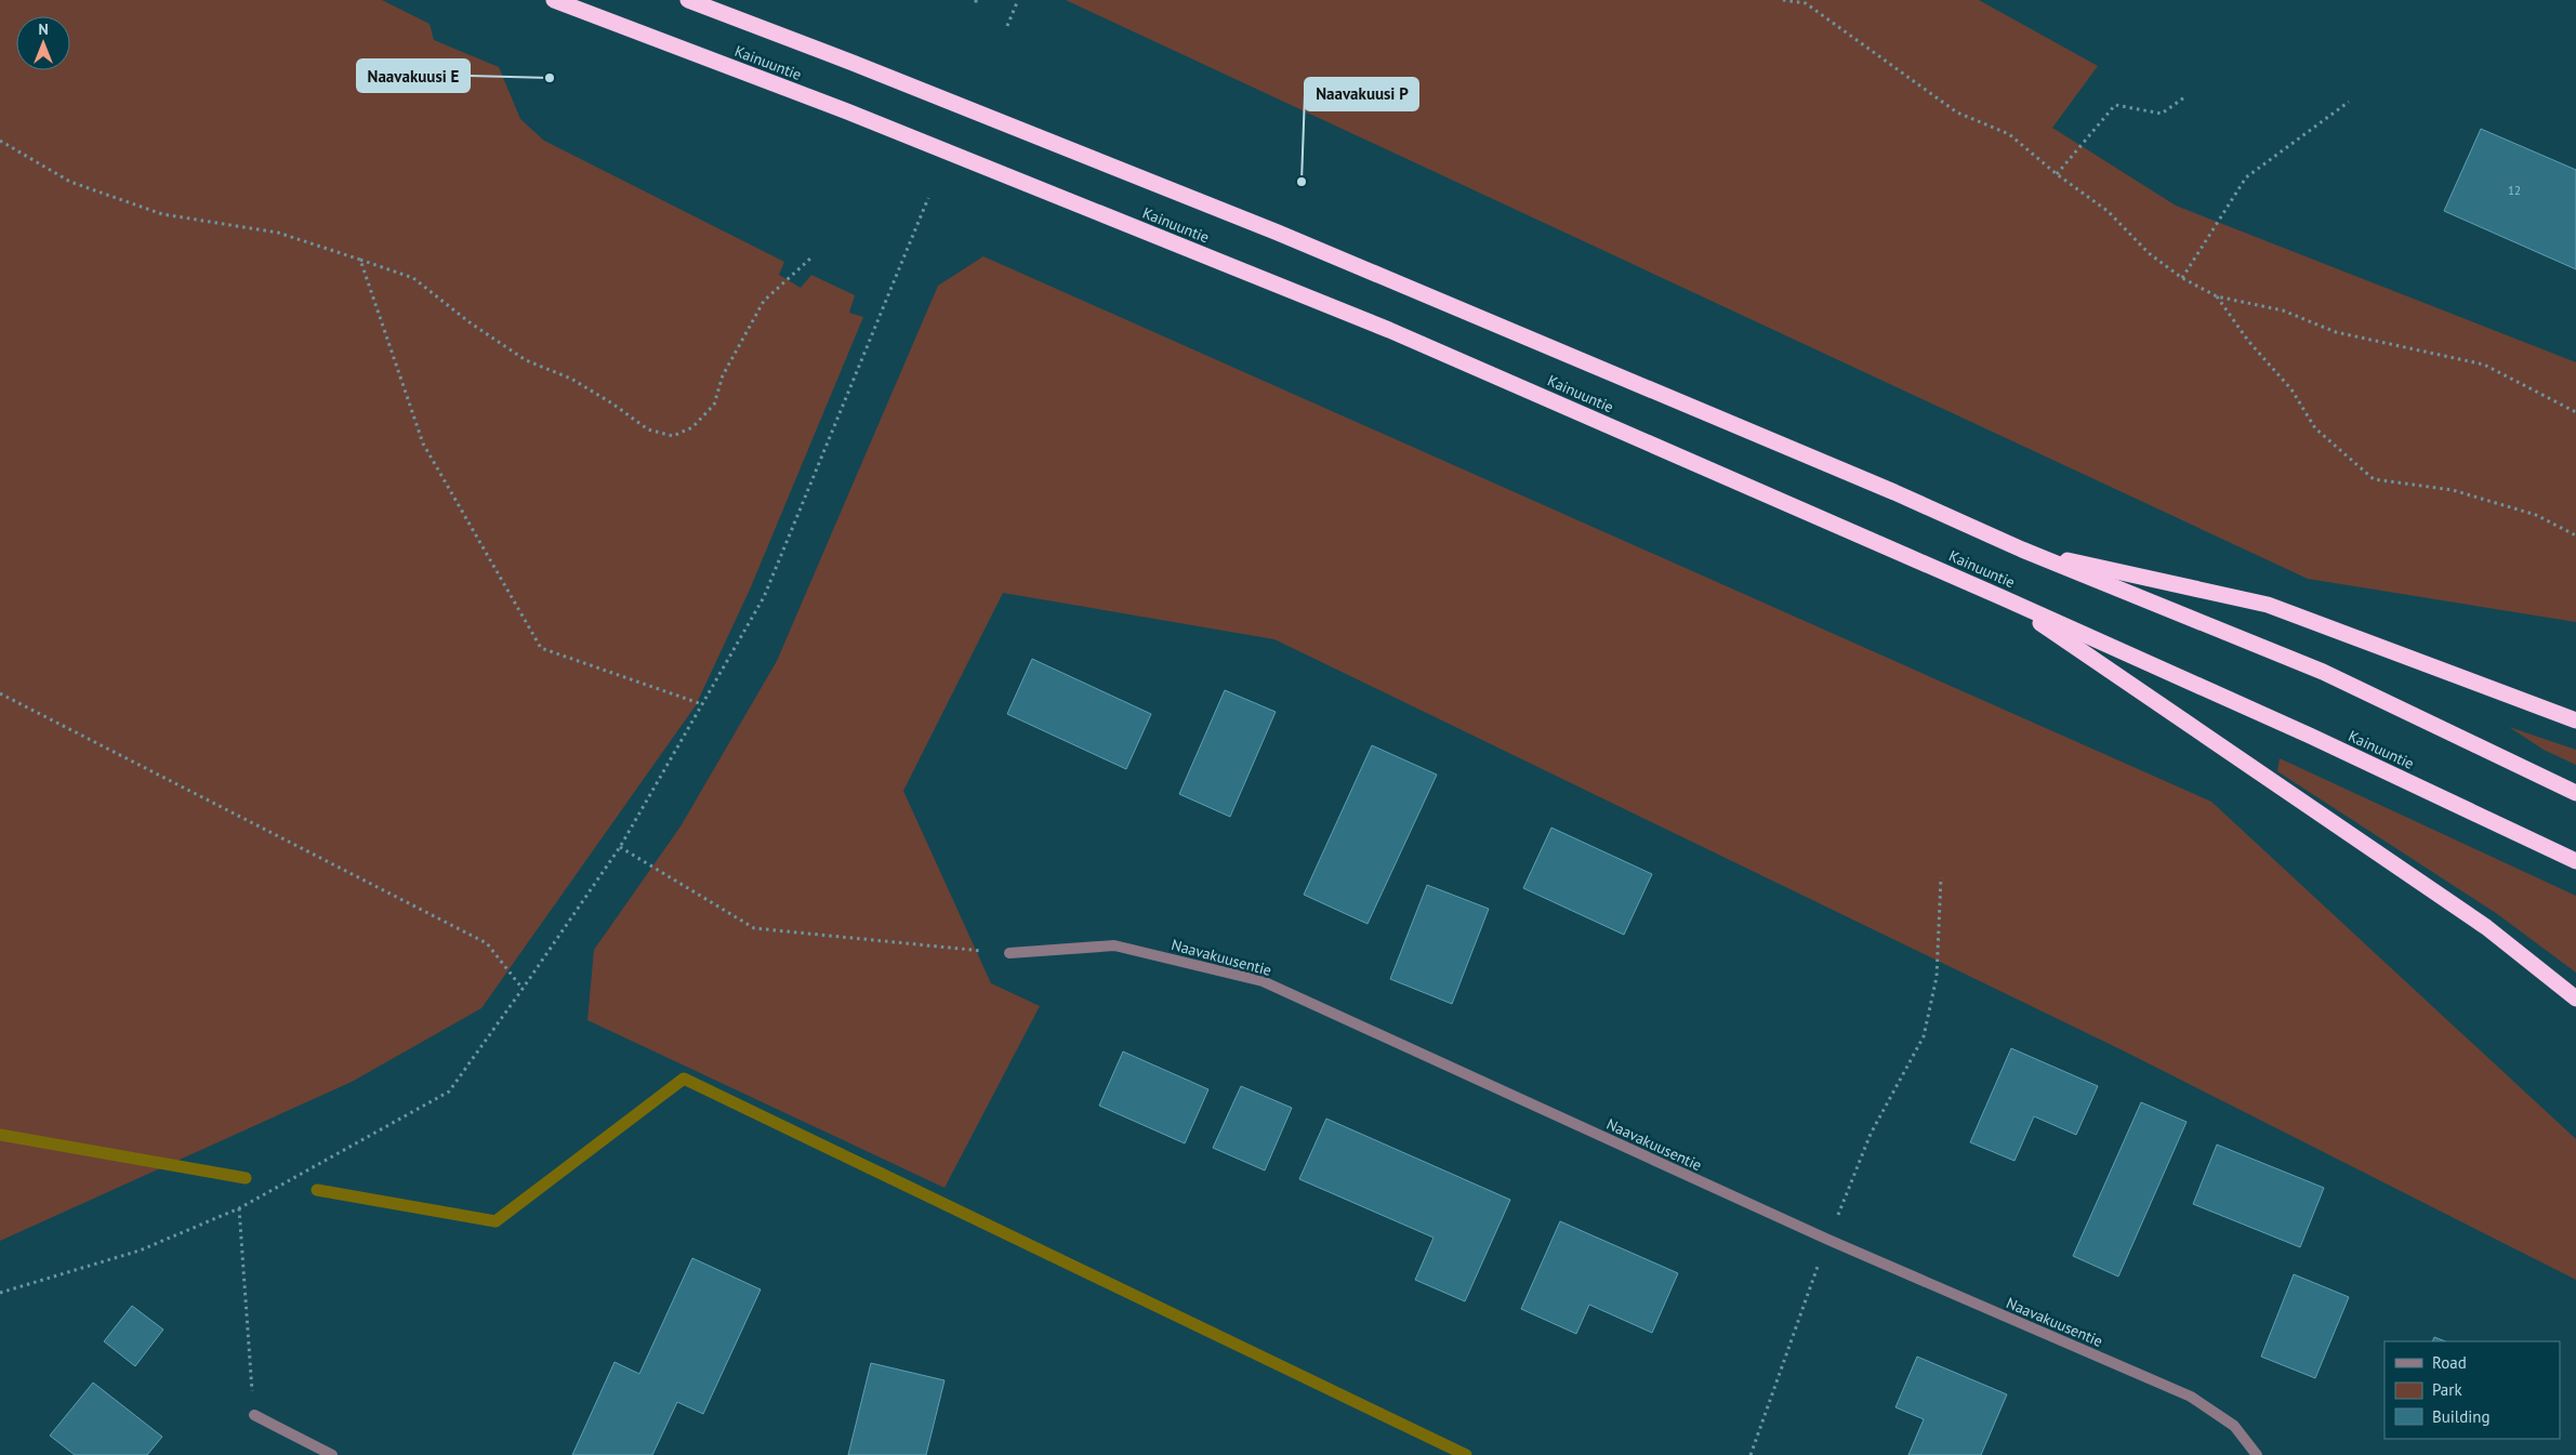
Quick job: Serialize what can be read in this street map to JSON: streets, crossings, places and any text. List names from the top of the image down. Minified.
{"streets":{"highway":["Kainuuntie"],"street":["Naavakuusentie"]},"places":["Naavakuusi E","Naavakuusi P"],"house_numbers":["12"],"legend":["Road","Park","Building"],"north":"top"}
